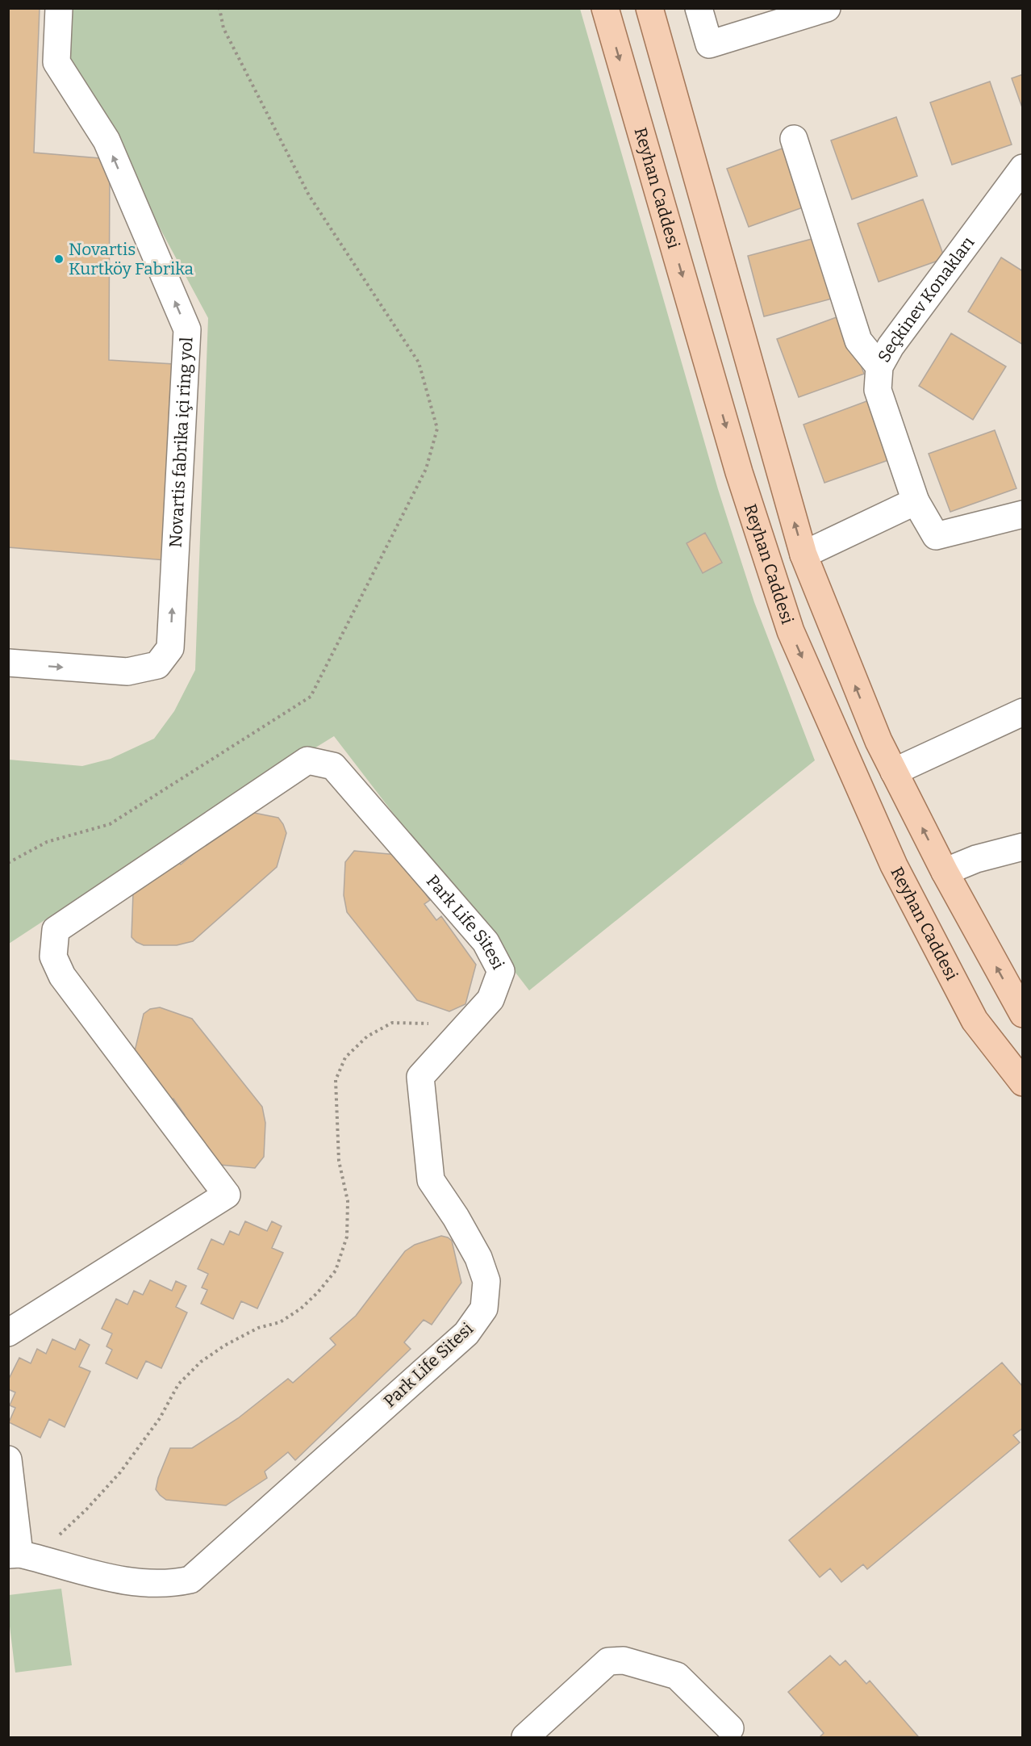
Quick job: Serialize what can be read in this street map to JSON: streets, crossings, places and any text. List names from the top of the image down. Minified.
{"streets":{"main road":["Reyhan Caddesi"],"lane":["Seçkinev Konakları","Novartis fabrika içi ring yol","Park Life Sitesi"]},"places":["Novartis Kurtköy Fabrika"]}
